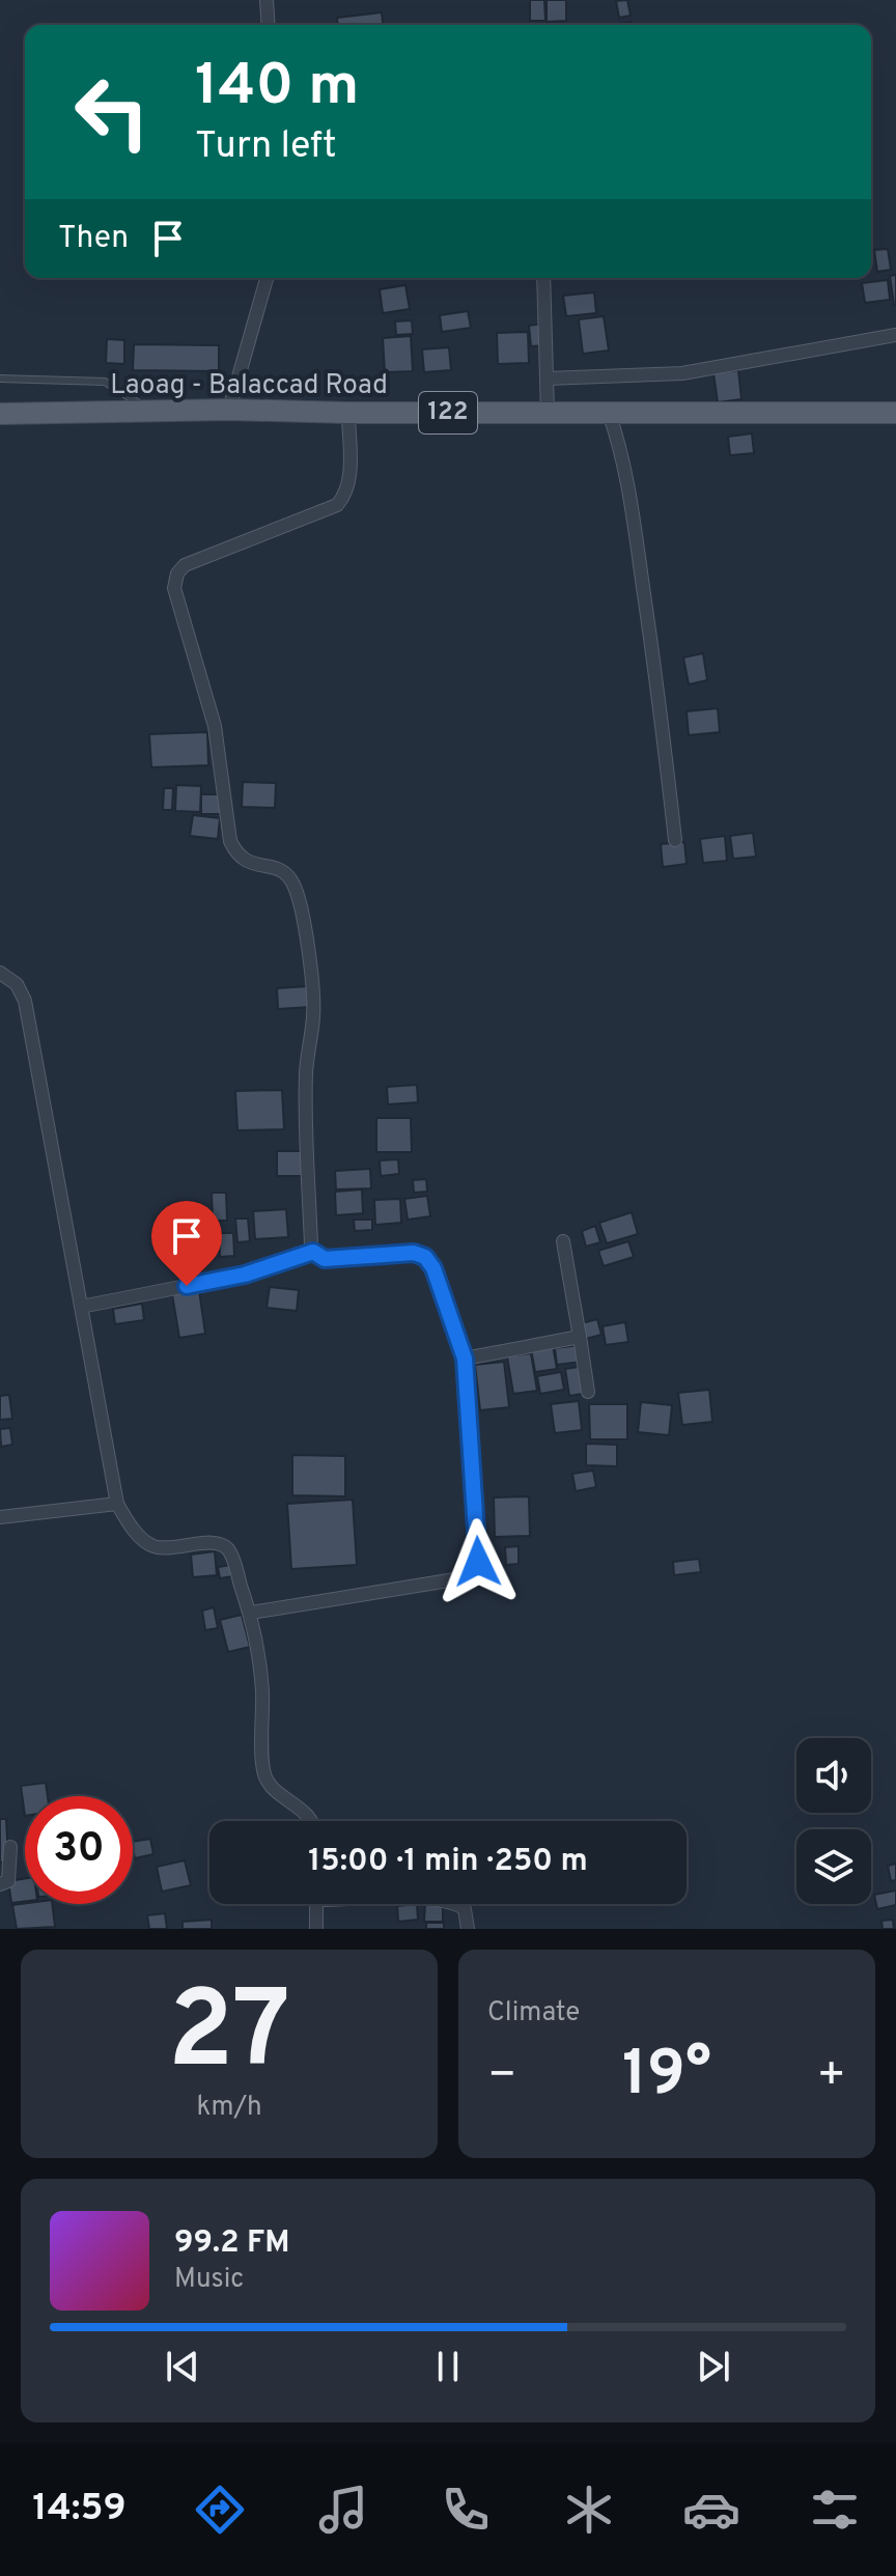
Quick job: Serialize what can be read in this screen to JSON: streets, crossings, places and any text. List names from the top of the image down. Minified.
{"streets":{"main road":["Laoag - Balaccad Road","122"]},"page":{"turn":["140 m","Turn left"],"then":"Then","limit":"30","trip":"15:00 · 1 min · 250 m","tile":[["27","km/h"],"Climate"],"heat":["−","19°","+"],"song":["99.2 FM","Music"],"tabs":"14:59"}}
